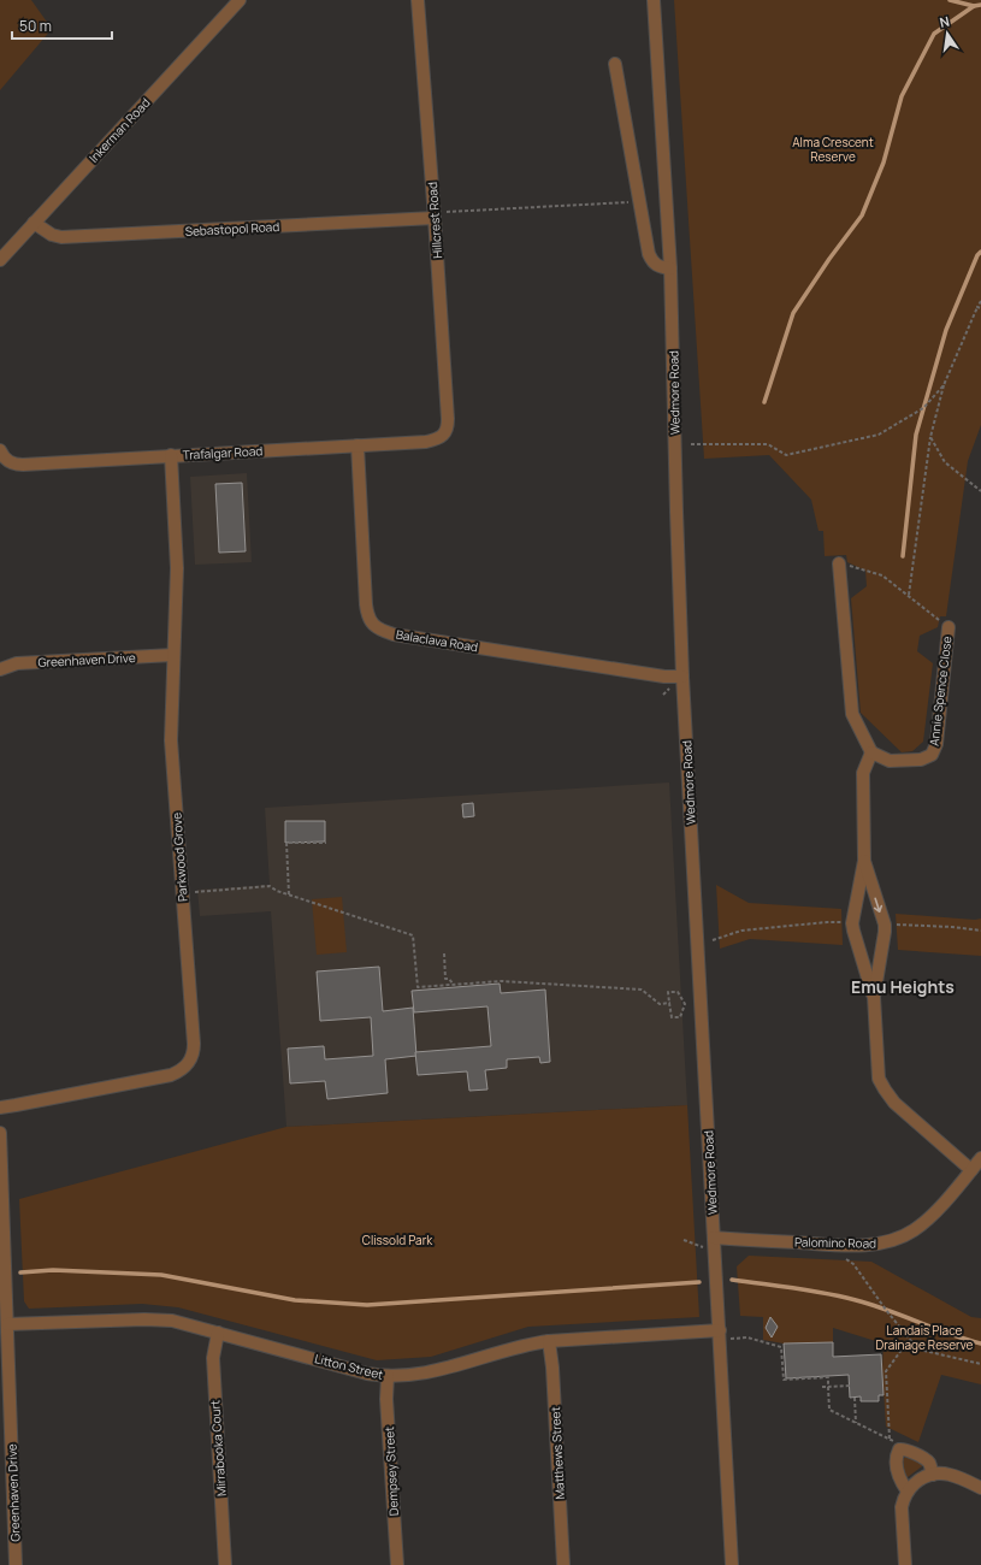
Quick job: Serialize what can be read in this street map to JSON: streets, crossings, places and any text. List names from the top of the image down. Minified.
{"streets":{"street":["Inkerman Road","Hillcrest Road","Sebastopol Road","Wedmore Road","Trafalgar Road","Balaclava Road","Greenhaven Drive","Annie Spence Close","Parkwood Grove","Palomino Road","Litton Street","Mirrabooka Court","Matthews Street","Dempsey Street"]},"crossings":[["Inkerman Road","Sebastopol Road"],["Hillcrest Road","Sebastopol Road"],["Hillcrest Road","Trafalgar Road"],["Wedmore Road","Balaclava Road"],["Wedmore Road","Palomino Road"],["Wedmore Road","Litton Street"],["Trafalgar Road","Balaclava Road"],["Trafalgar Road","Parkwood Grove"],["Greenhaven Drive","Parkwood Grove"],["Greenhaven Drive","Litton Street"],["Litton Street","Mirrabooka Court"],["Litton Street","Matthews Street"],["Litton Street","Dempsey Street"]],"districts":["Emu Heights"],"parks":["Alma Crescent Reserve","Clissold Park","Landais Place Drainage Reserve"],"scale_bar":"50 m","north":"top"}
